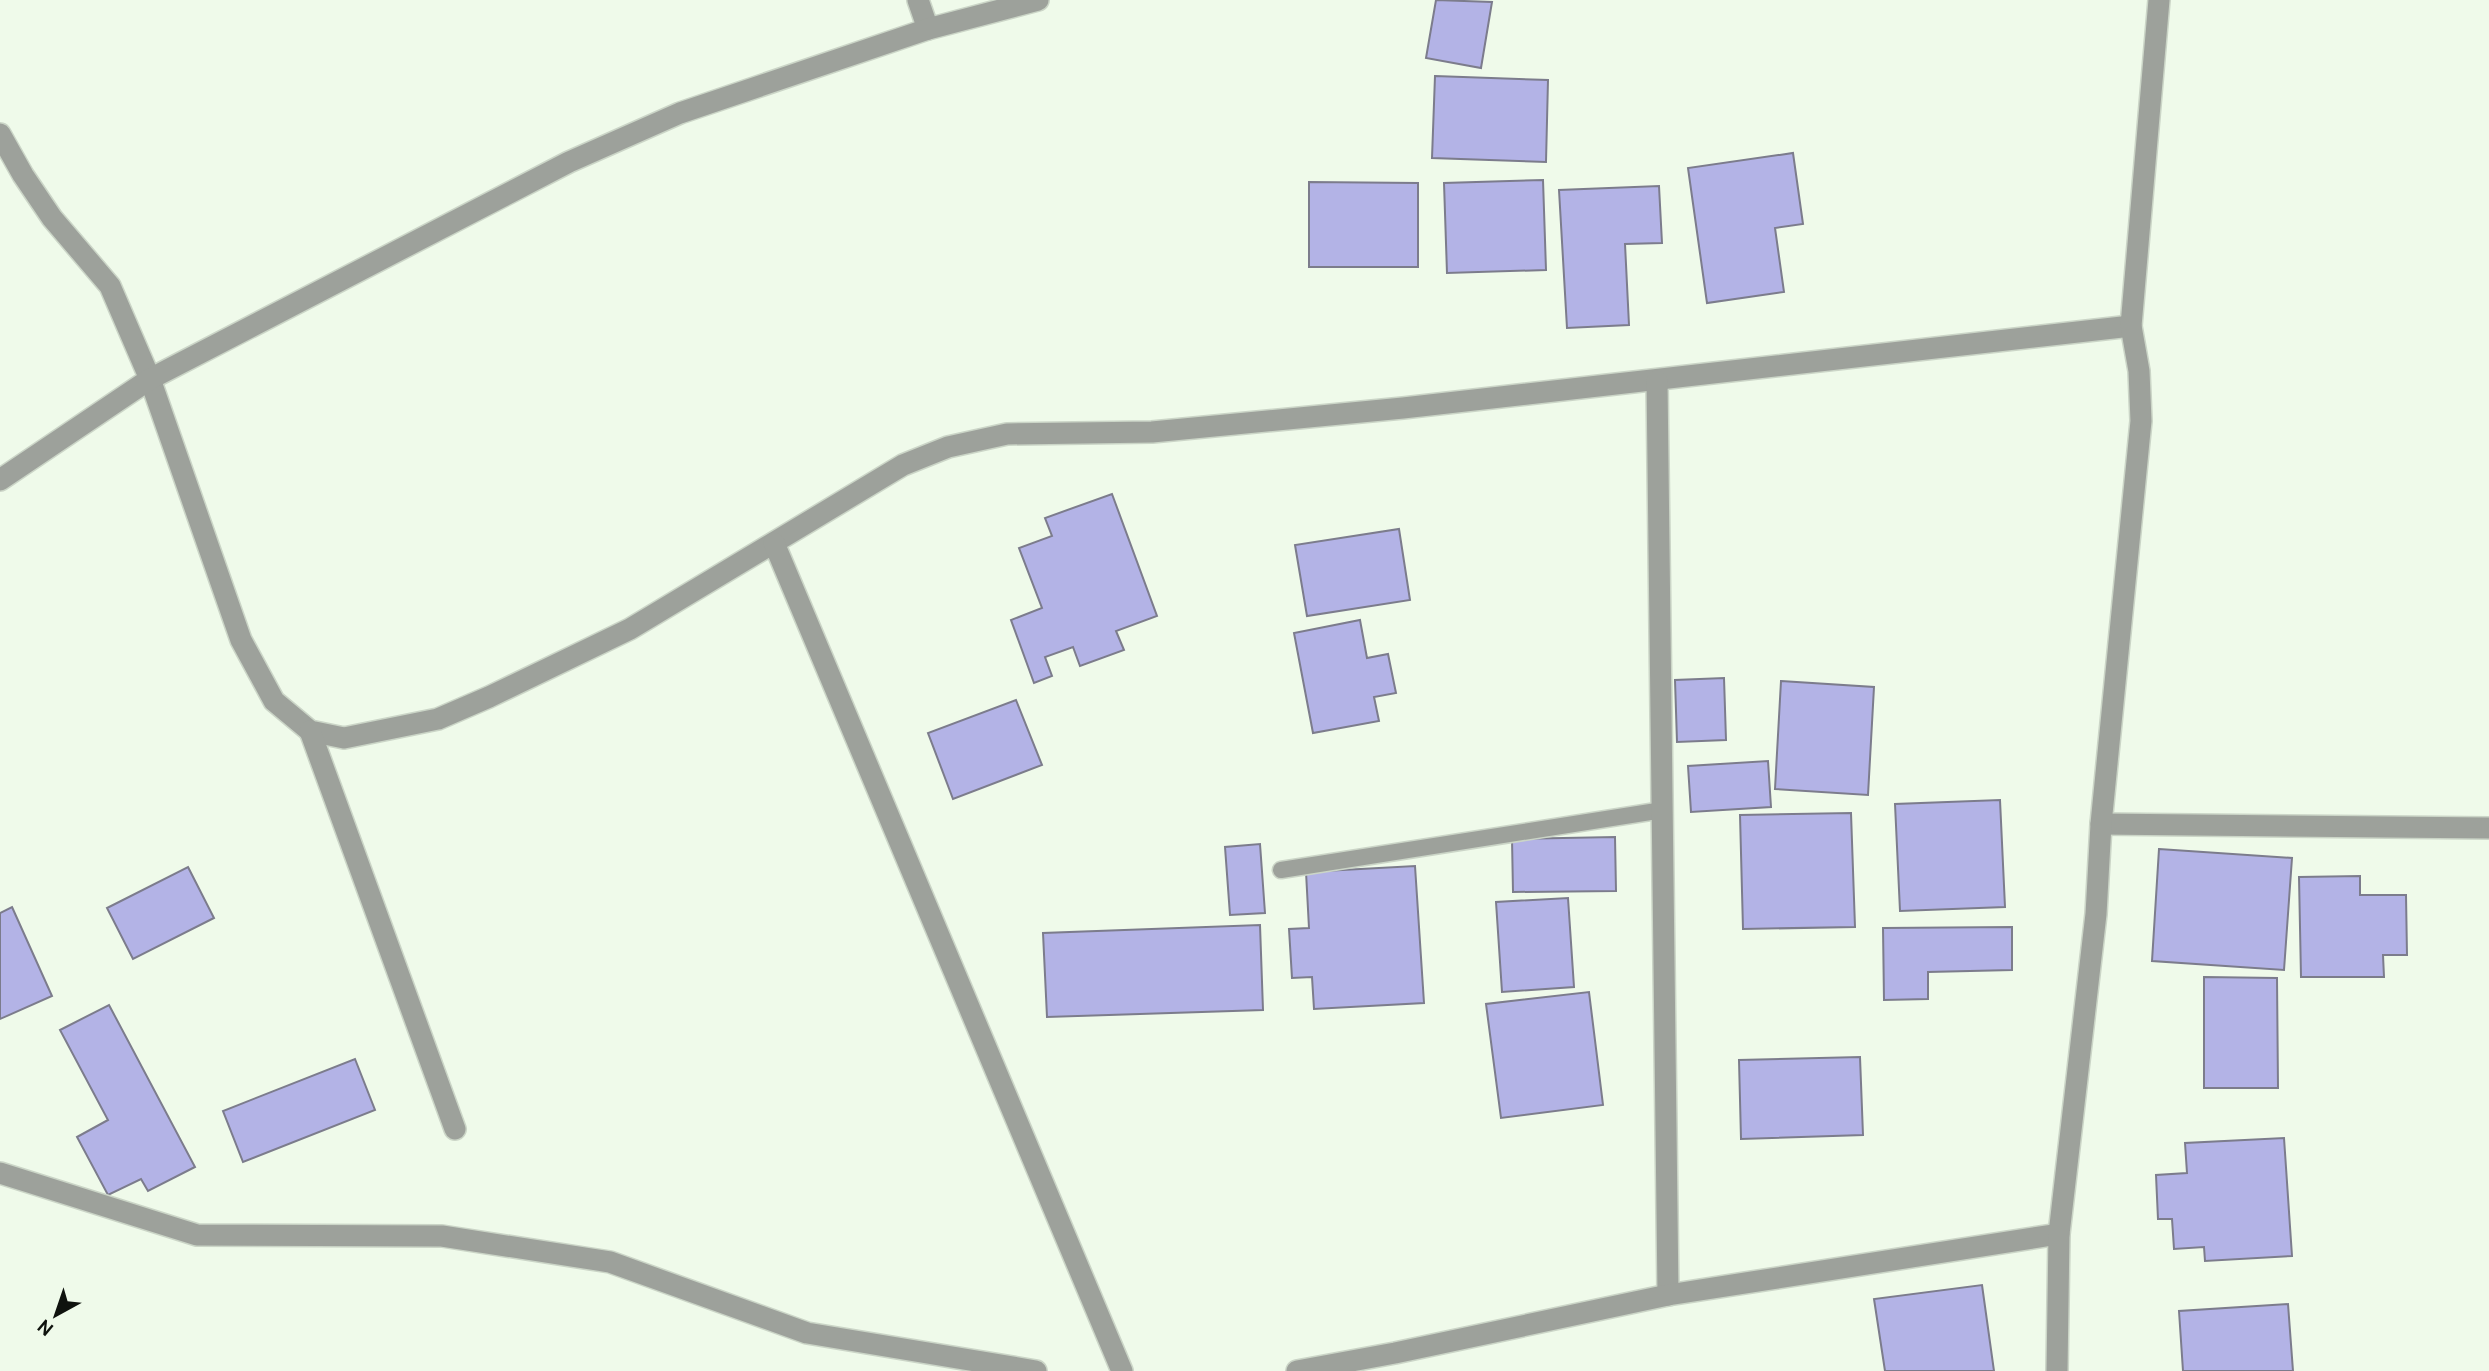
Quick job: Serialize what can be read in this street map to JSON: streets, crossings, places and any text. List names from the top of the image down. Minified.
{"north":"bottom left"}
